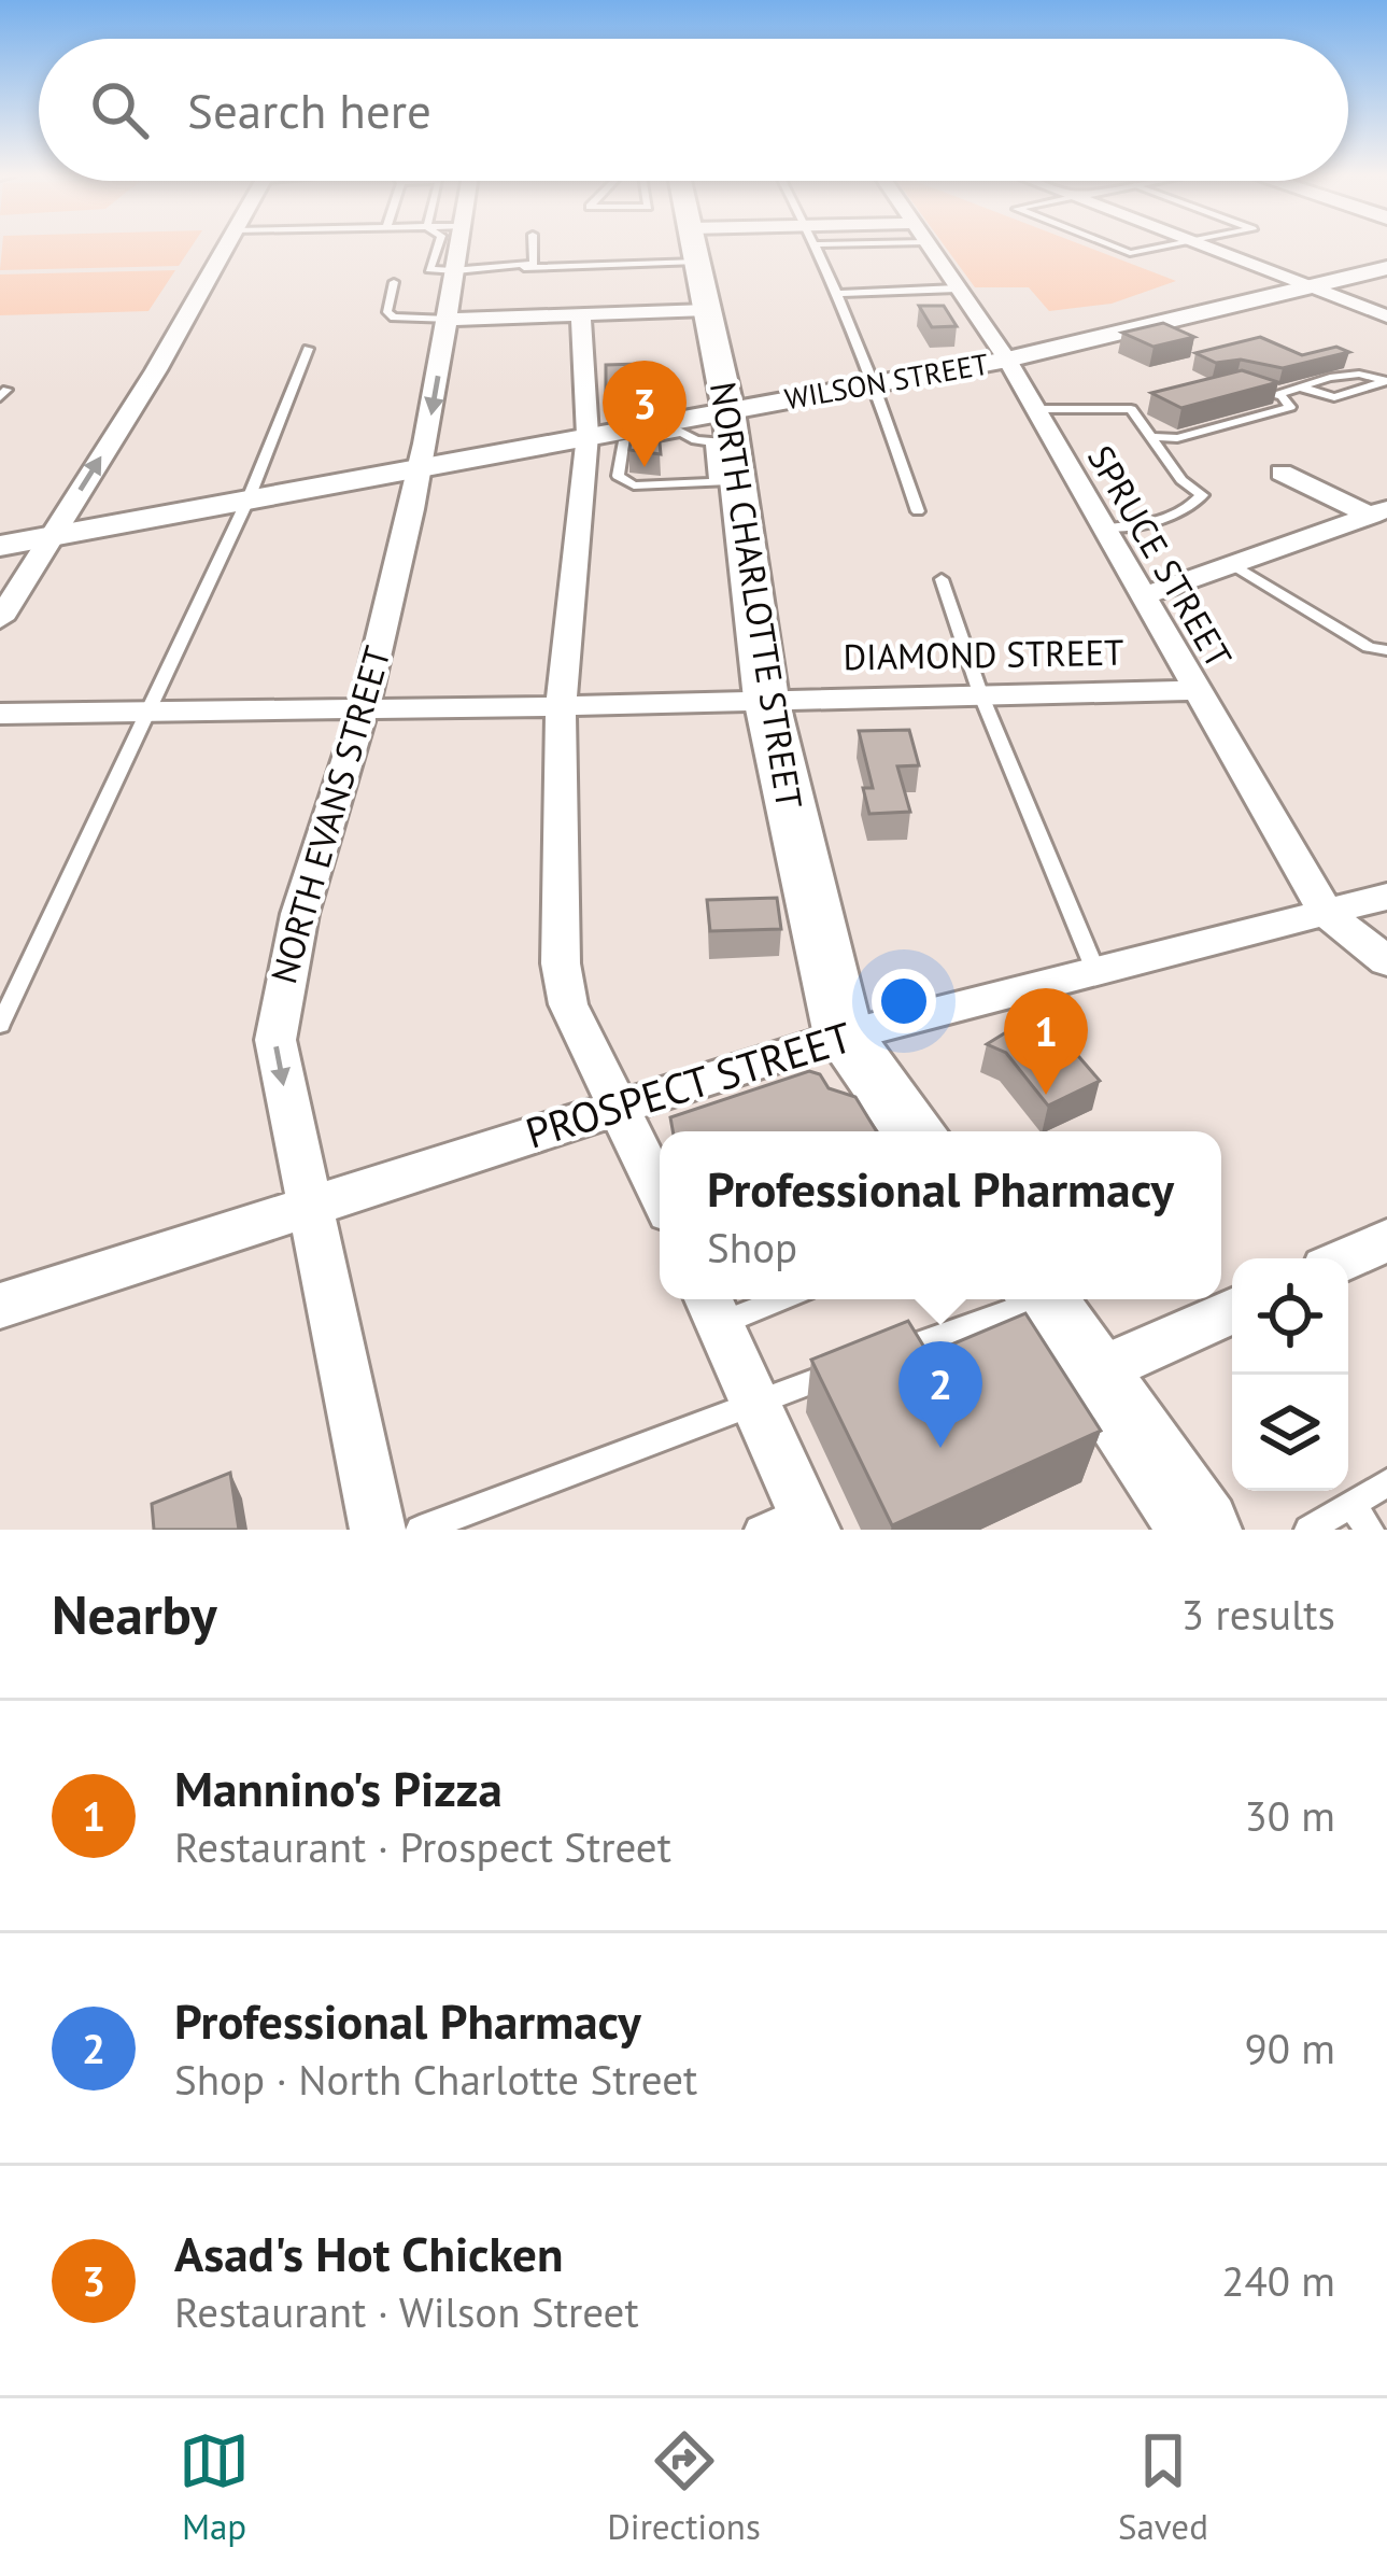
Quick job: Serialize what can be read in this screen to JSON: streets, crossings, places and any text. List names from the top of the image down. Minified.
{"streets":{"main road":["NORTH CHARLOTTE STREET"],"street":["WILSON STREET","SPRUCE STREET","DIAMOND STREET","NORTH EVANS STREET","PROSPECT STREET"]},"crossings":[["WILSON STREET","SPRUCE STREET"],["WILSON STREET","NORTH CHARLOTTE STREET"],["WILSON STREET","NORTH EVANS STREET"],["SPRUCE STREET","DIAMOND STREET"],["SPRUCE STREET","PROSPECT STREET"],["NORTH CHARLOTTE STREET","DIAMOND STREET"],["NORTH CHARLOTTE STREET","PROSPECT STREET"],["DIAMOND STREET","NORTH EVANS STREET"],["NORTH EVANS STREET","PROSPECT STREET"]],"page":{"search":"Search here","pins":["3","1","2"],"popup":["Professional Pharmacy","Shop"],"heading":["Nearby","3 results"],"list":[{"mark":"1","name":"Mannino's Pizza","note":"Restaurant · Prospect Street","value":"30 m"},{"mark":"2","name":"Professional Pharmacy","note":"Shop · North Charlotte Street","value":"90 m"},{"mark":"3","name":"Asad's Hot Chicken","note":"Restaurant · Wilson Street","value":"240 m"}],"nav":["Map","Directions","Saved"]}}
